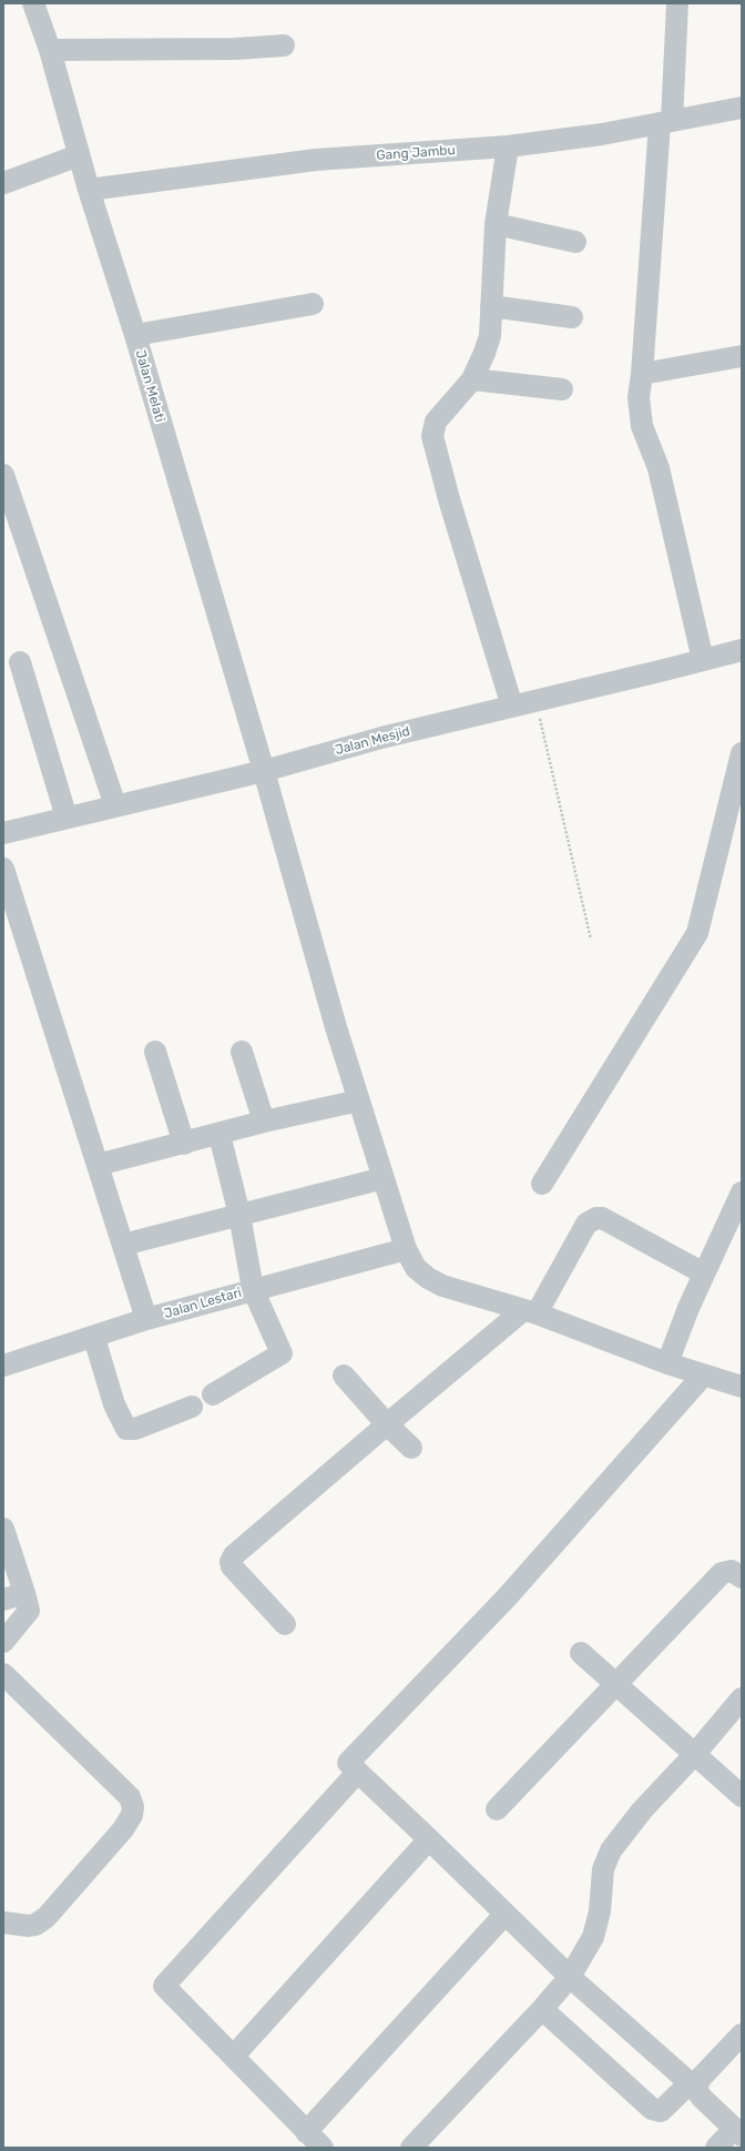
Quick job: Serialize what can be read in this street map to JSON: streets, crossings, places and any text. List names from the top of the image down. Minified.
{"streets":{"street":["Gang Jambu","Jalan Melati","Jalan Mesjid","Jalan Lestari"]},"crossings":[["Gang Jambu","Jalan Melati"],["Jalan Melati","Jalan Mesjid"],["Jalan Melati","Jalan Lestari"]]}
